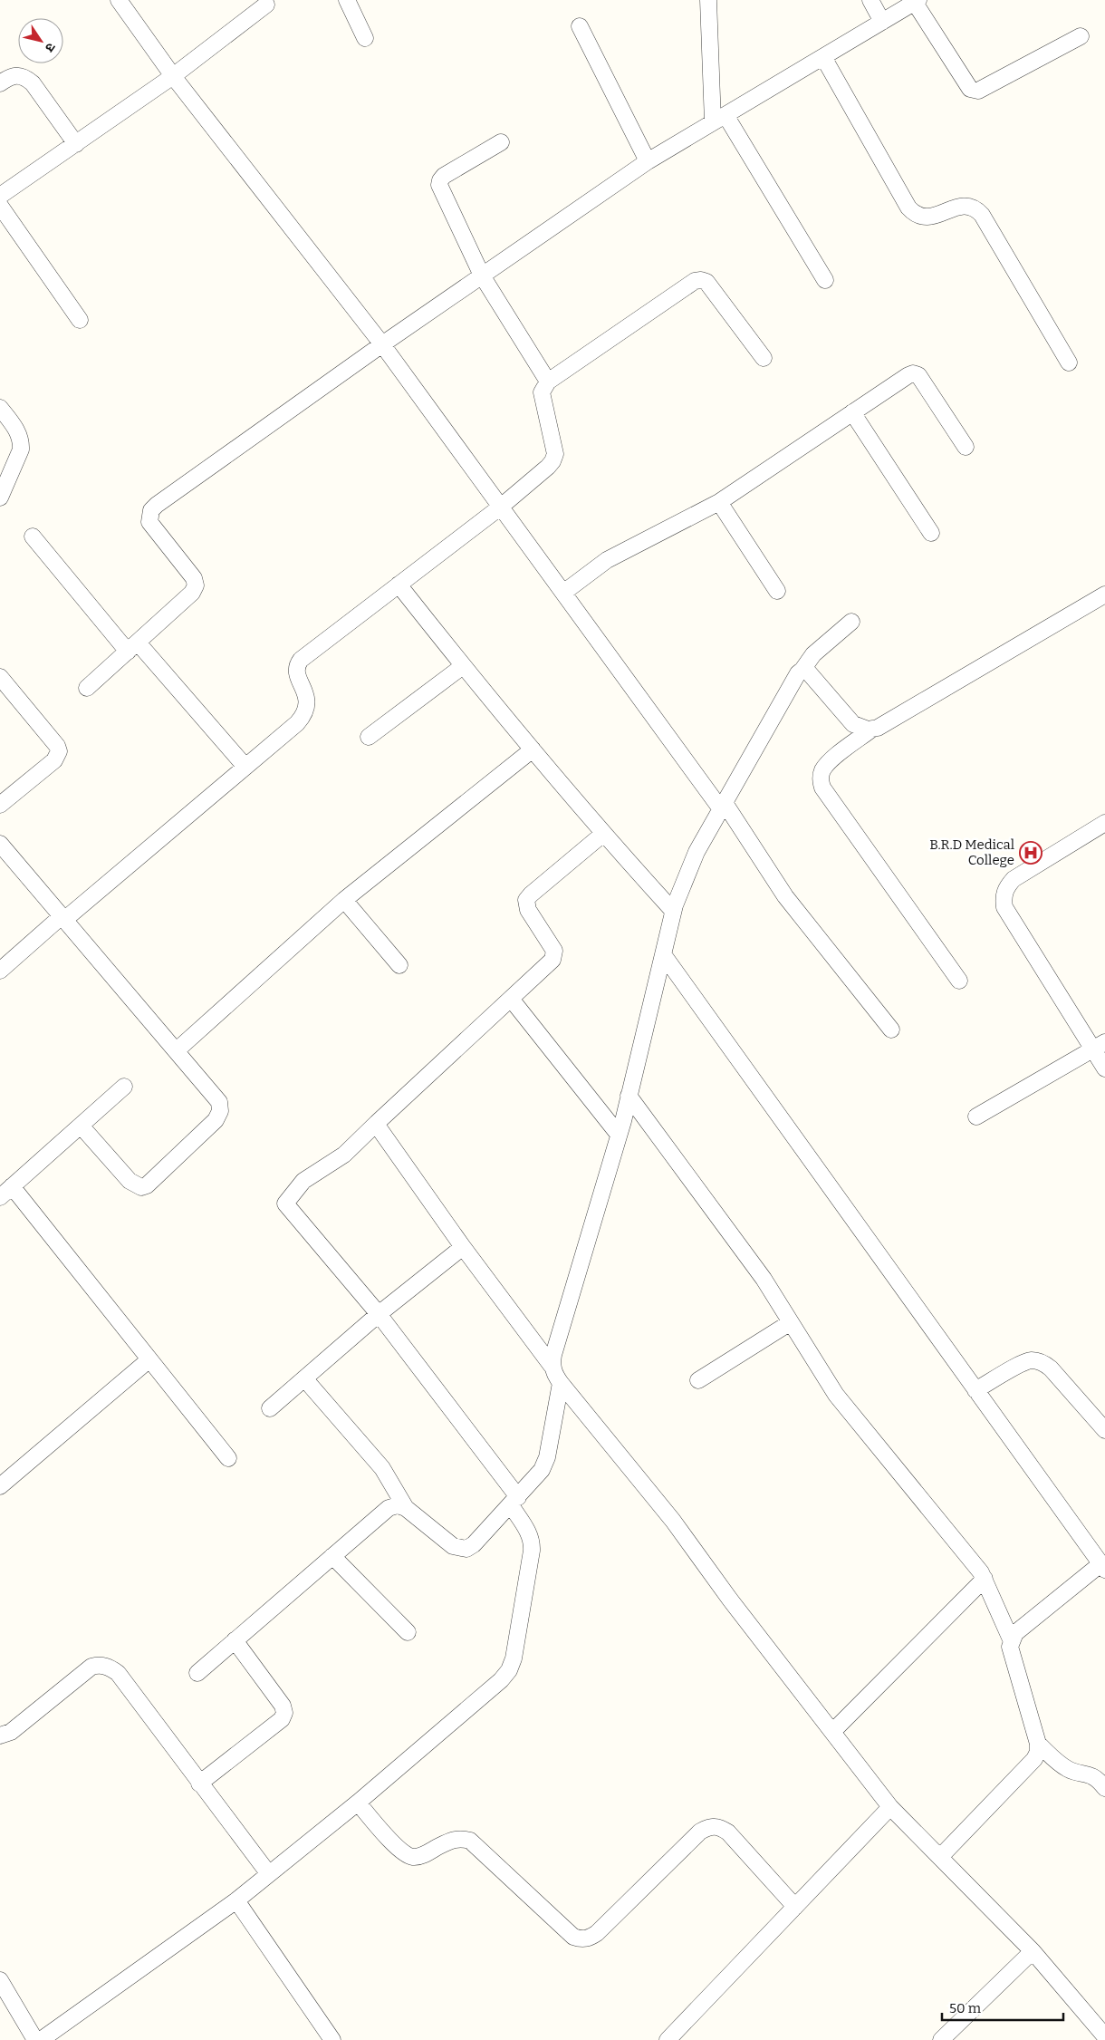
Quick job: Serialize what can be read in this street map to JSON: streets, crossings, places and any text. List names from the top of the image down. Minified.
{"places":{"hospital":["B.R.D Medical College"]},"scale_bar":"50 m","north":"bottom right"}
